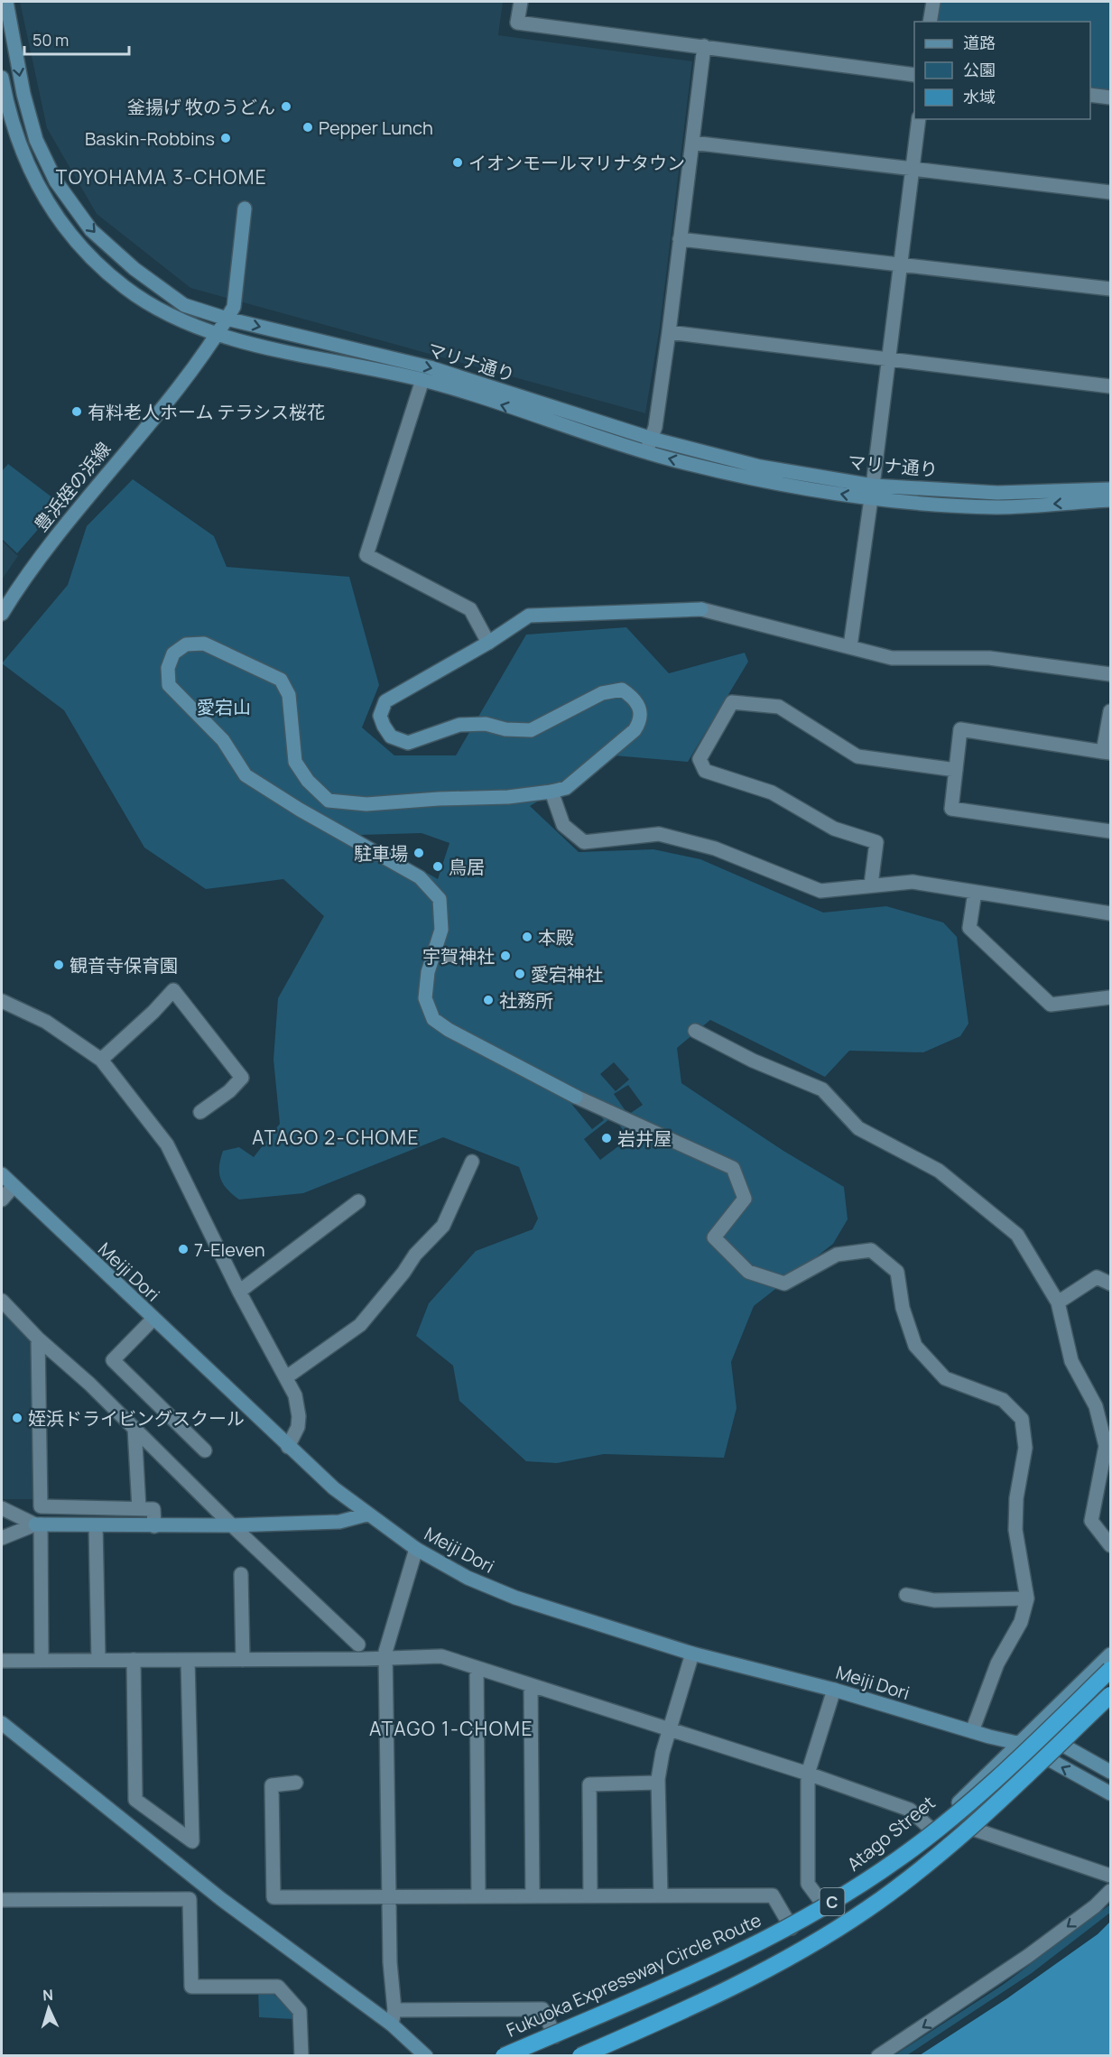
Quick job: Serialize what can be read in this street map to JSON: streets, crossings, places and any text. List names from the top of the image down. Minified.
{"streets":{"highway":["C","Fukuoka Expressway Circle Route"],"street":["マリナ通り","豊浜姪の浜線","Meiji Dori","Atago Street"]},"crossings":[["マリナ通り","豊浜姪の浜線"],["Meiji Dori","Atago Street"]],"districts":["TOYOHAMA 3-CHOME","ATAGO 2-CHOME","ATAGO 1-CHOME"],"parks":["愛宕山"],"places":["釜揚げ 牧のうどん","Pepper Lunch","Baskin-Robbins","イオンモールマリナタウン","有料老人ホーム テラシス桜花","駐車場","鳥居","本殿","宇賀神社","観音寺保育園","愛宕神社","社務所","岩井屋","7-Eleven","姪浜ドライビングスクール"],"legend":["道路","公園","水域"],"scale_bar":"50 m","north":"top"}
